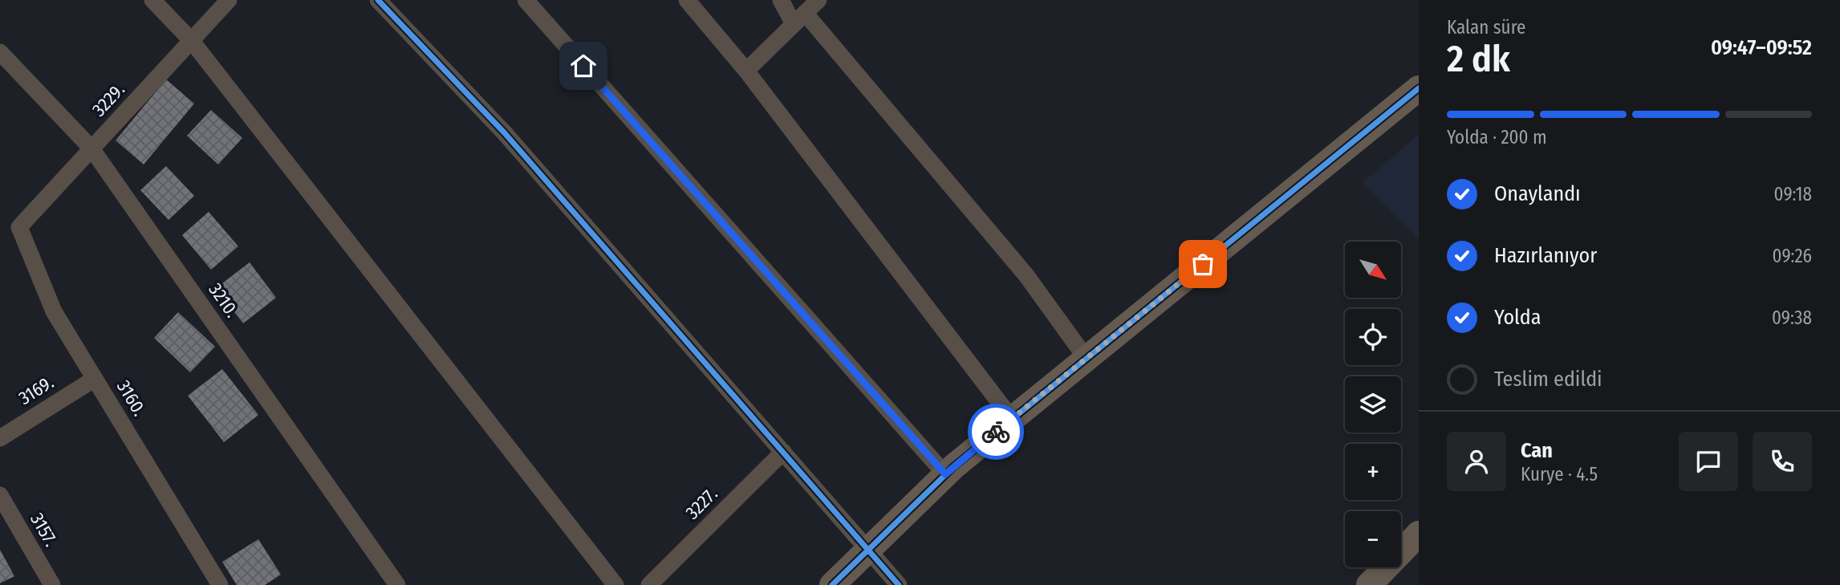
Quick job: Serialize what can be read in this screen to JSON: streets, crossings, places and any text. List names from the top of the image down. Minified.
{"streets":{"street":["3229.","3210.","3169.","3160.","3227.","3157."]},"crossings":[["3229.","3210."],["3229.","3160."],["3169.","3160."]],"north":"bottom right","page":{"heading":["2 dk","Kalan süre","09:47–09:52"],"panel":["Can","Kurye · 4.5"],"bar":"Yolda · 200 m","list":[["Onaylandı","09:18"],["Hazırlanıyor","09:26"],["Yolda","09:38"],"Teslim edildi"],"map_buttons":["+","−"]}}
